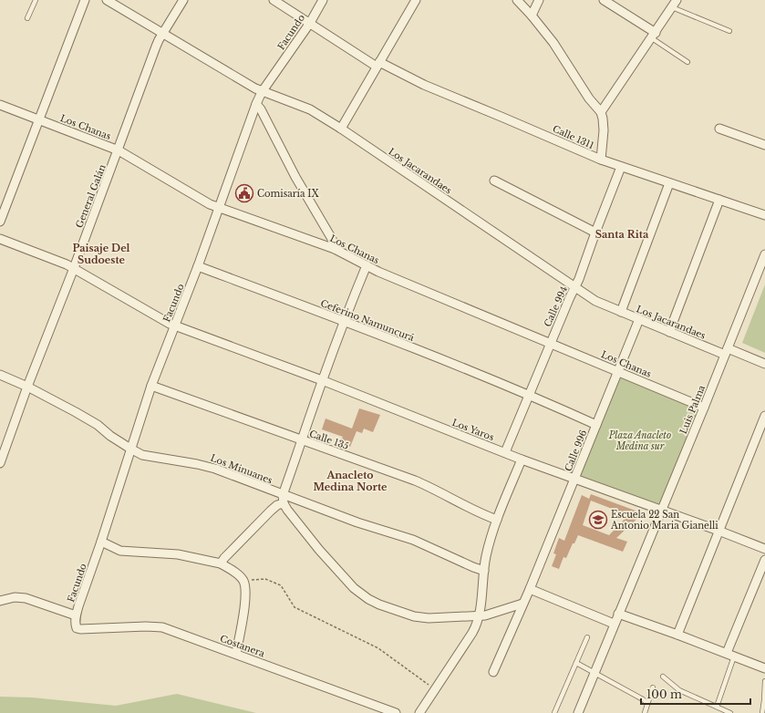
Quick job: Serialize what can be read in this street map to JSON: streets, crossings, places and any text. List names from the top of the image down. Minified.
{"streets":{"street":["Facundo","Los Chanas","Calle 1311","Los Jacarandaes","General Galán","Calle 994","Ceferino Namuncurá","Luis Palma","Los Yaros","Calle 135","Calle 996","Los Minuanes","Costanera"]},"crossings":[["Facundo","Los Chanas"],["Facundo","Calle 1311"],["Facundo","Los Jacarandaes"],["Facundo","Ceferino Namuncurá"],["Facundo","Los Yaros"],["Facundo","Calle 135"],["Facundo","Los Minuanes"],["Facundo","Costanera"],["Los Chanas","General Galán"],["Los Chanas","Calle 994"],["Los Chanas","Luis Palma"],["Los Chanas","Calle 996"],["Calle 1311","Calle 994"],["Los Jacarandaes","General Galán"],["Los Jacarandaes","Calle 994"],["Los Jacarandaes","Luis Palma"],["Los Jacarandaes","Calle 996"],["General Galán","Los Yaros"],["General Galán","Los Minuanes"],["Calle 994","Ceferino Namuncurá"],["Calle 994","Los Yaros"],["Ceferino Namuncurá","Calle 996"],["Luis Palma","Los Yaros"],["Los Yaros","Calle 996"]],"districts":["Santa Rita","Paisaje Del Sudoeste","Anacleto Medina Norte"],"parks":["Plaza Anacleto Medina sur"],"places":{"public building":["Comisaría IX"],"school or university":["Escuela 22 San Antonio Maria Gianelli"]},"scale_bar":"100 m"}
